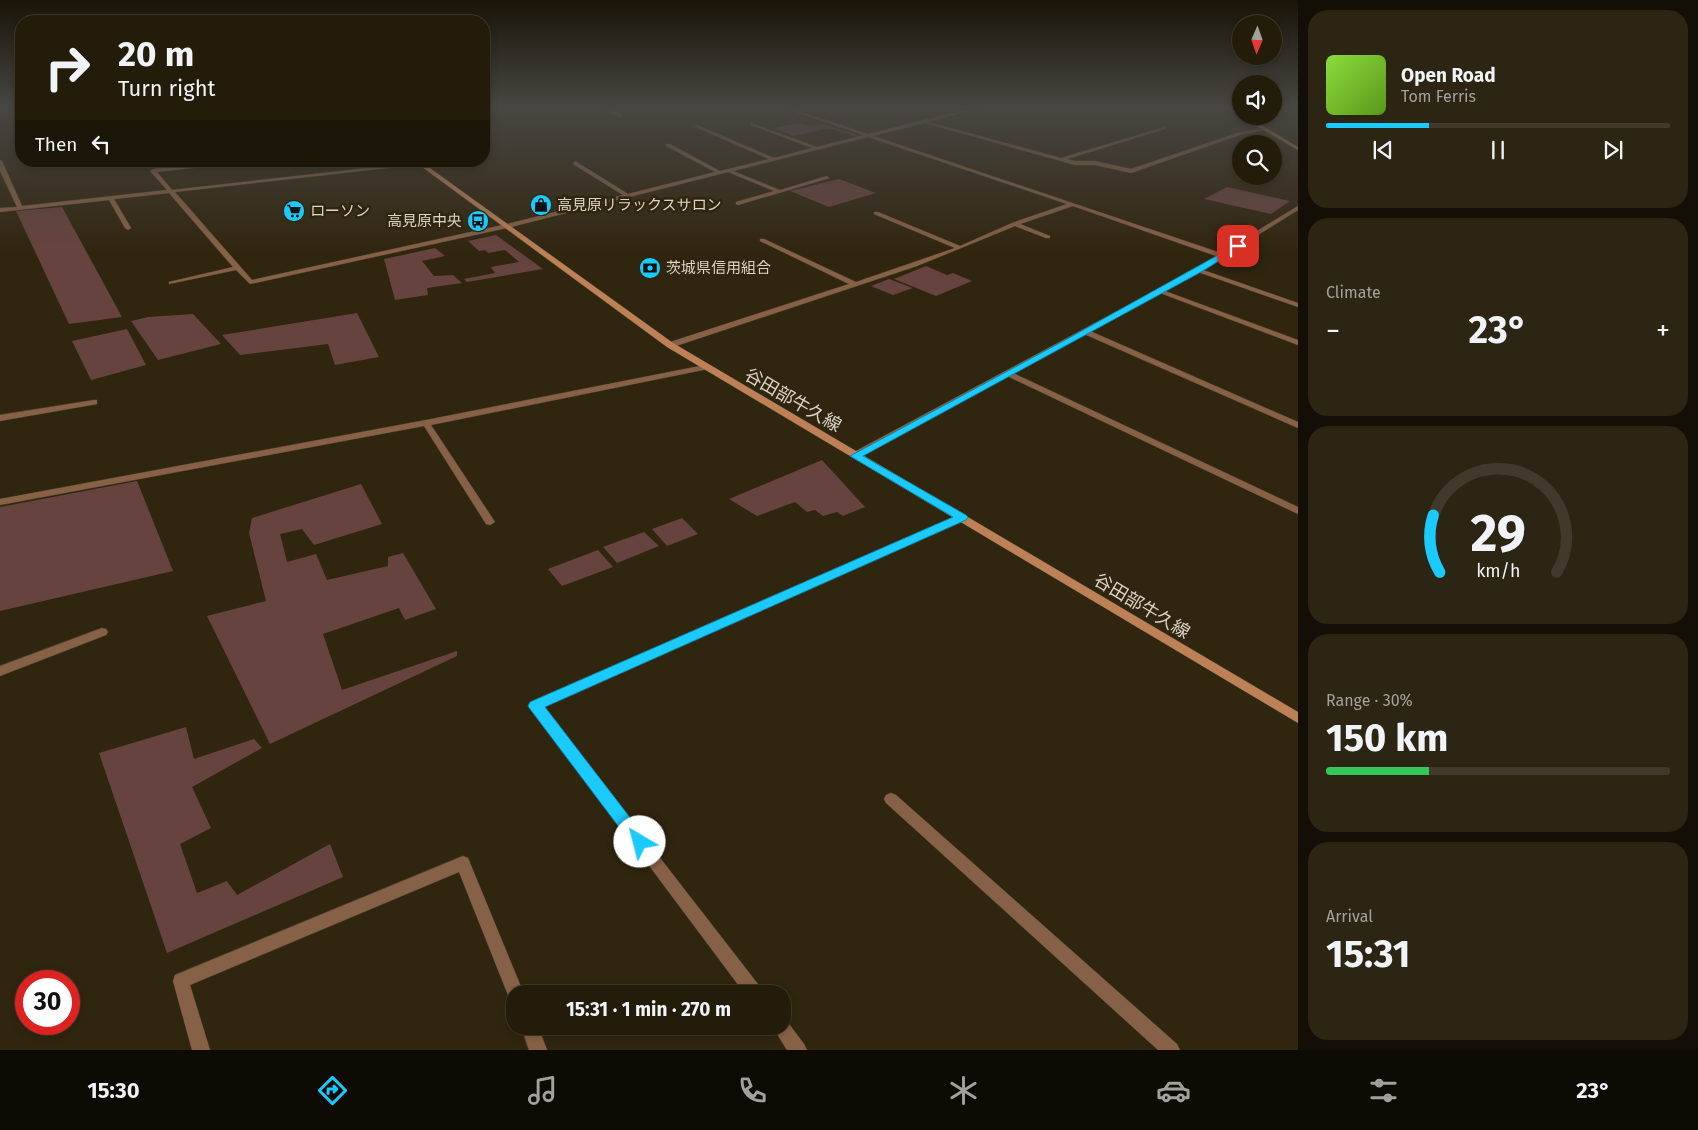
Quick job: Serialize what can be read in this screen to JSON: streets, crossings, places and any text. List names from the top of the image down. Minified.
{"streets":{"main road":["谷田部牛久線"]},"places":{"shop":["高見原リラックスサロン"],"supermarket":["ローソン"],"bus stop":["高見原中央"],"bank":["茨城県信用組合"]},"north":"bottom","page":{"turn":["20 m","Turn right"],"song":["Open Road","Tom Ferris"],"then":"Then","tile":["Climate",["Range · 30%","150 km"],["Arrival","15:31"]],"heat":["−","23°","+"],"limit":"30","trip":"15:31 · 1 min · 270 m","tabs":["15:30","23°"],"gauge":["29","km/h"]}}
